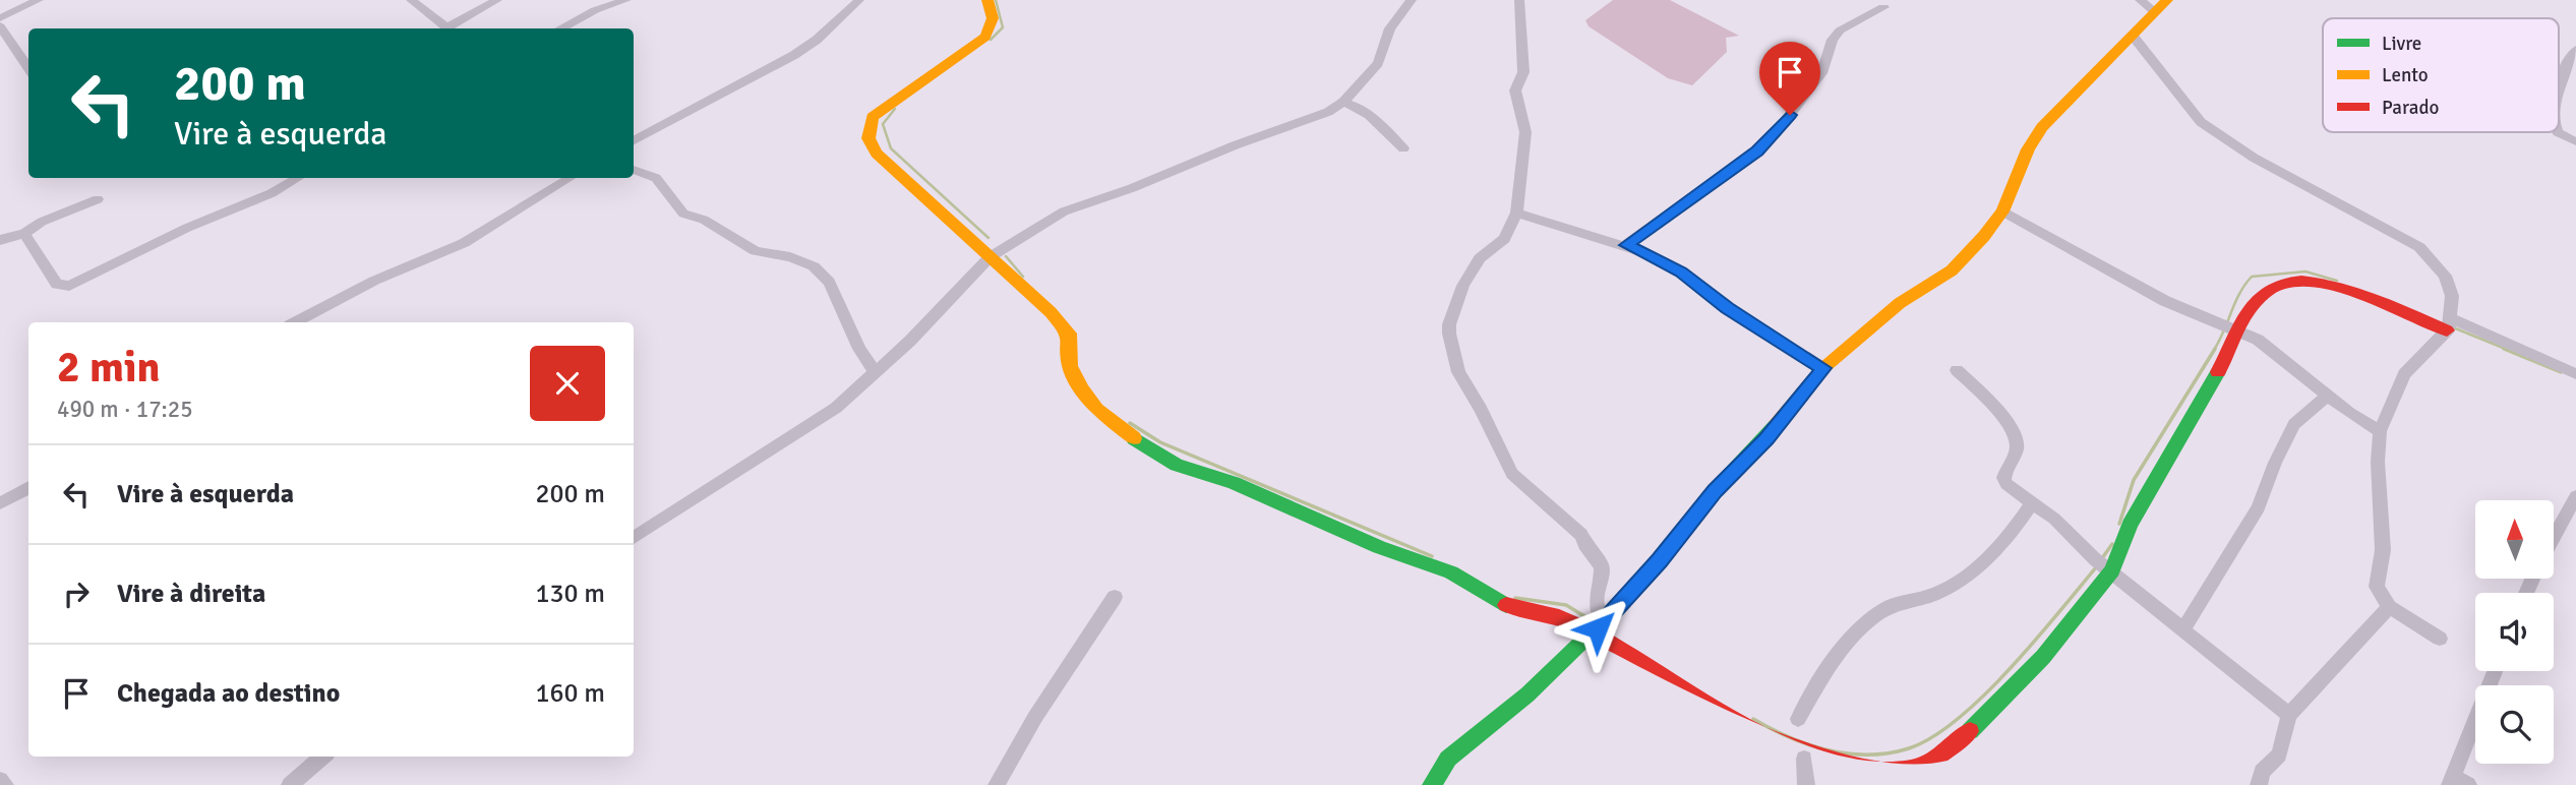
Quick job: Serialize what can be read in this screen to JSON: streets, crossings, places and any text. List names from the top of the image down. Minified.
{"legend":["Livre","Lento","Parado"],"north":"top","page":{"turn":["200 m","Vire à esquerda"],"heading":["2 min","490 m · 17:25"],"list":[{"name":"Vire à esquerda","value":"200 m"},{"name":"Vire à direita","value":"130 m"},{"name":"Chegada ao destino","value":"160 m"}]}}
